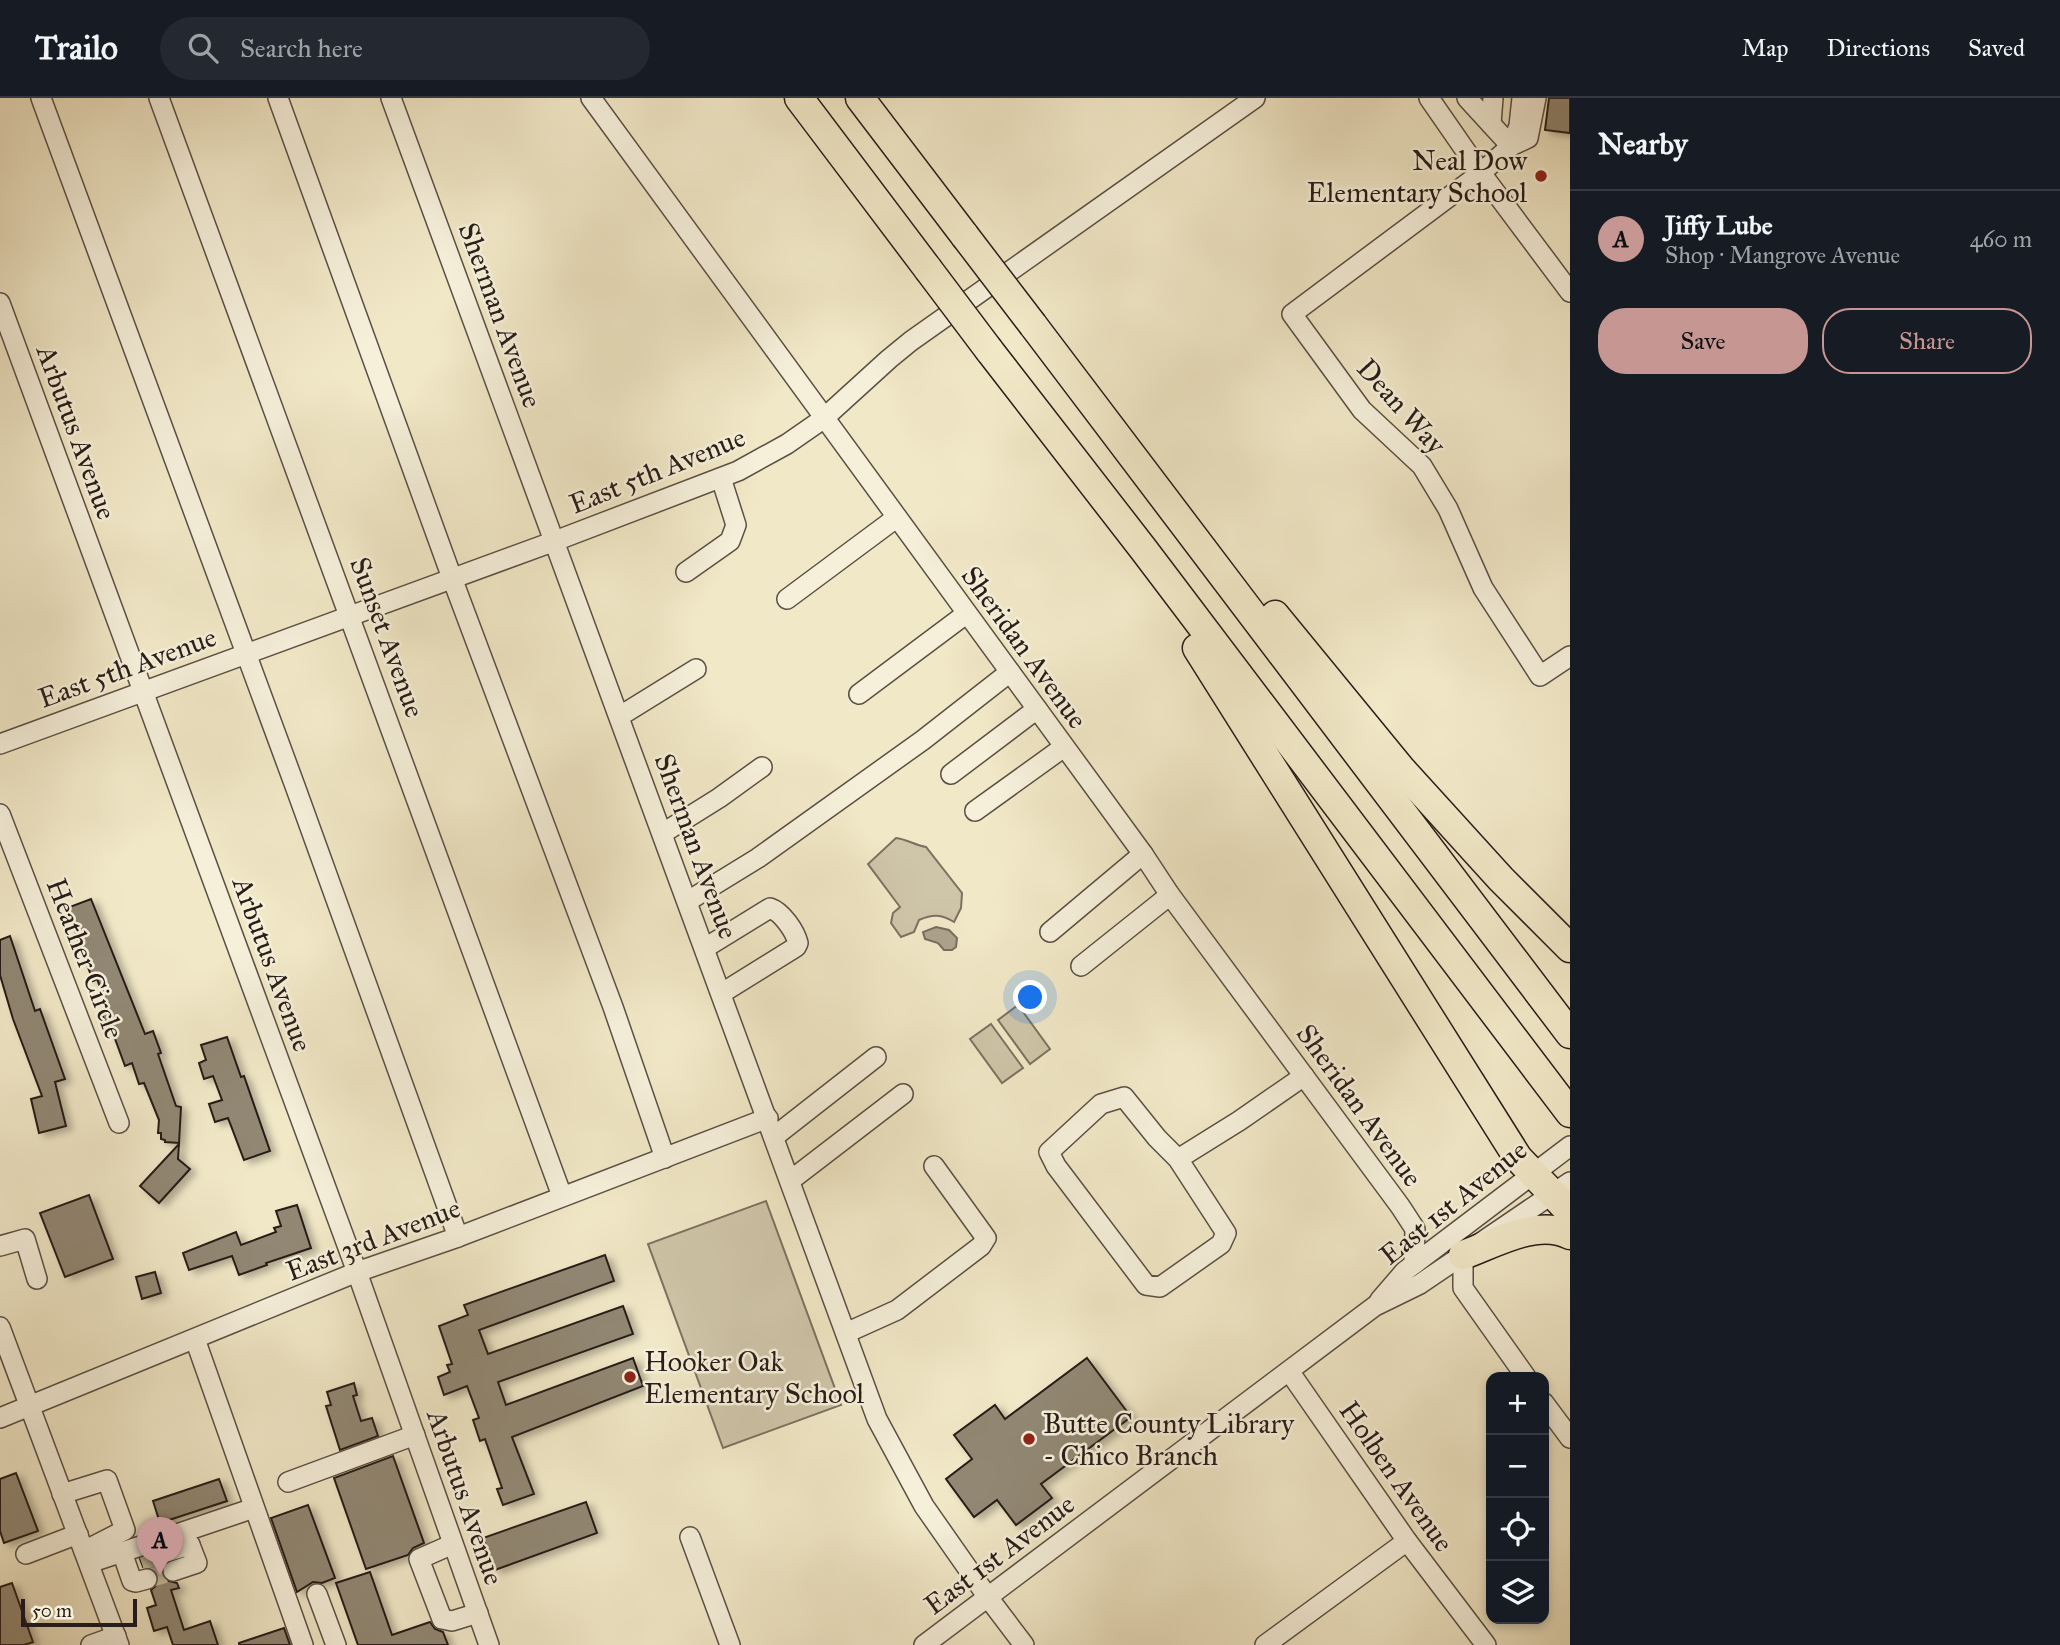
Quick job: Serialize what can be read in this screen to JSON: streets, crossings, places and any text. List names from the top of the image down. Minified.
{"streets":{"street":["Sherman Avenue","Dean Way","Arbutus Avenue","East 5th Avenue","Sunset Avenue","Sheridan Avenue","Heather Circle","East 1st Avenue","East 3rd Avenue","Holben Avenue"]},"crossings":[["Sherman Avenue","East 5th Avenue"],["Sherman Avenue","East 1st Avenue"],["Sherman Avenue","East 3rd Avenue"],["Arbutus Avenue","East 5th Avenue"],["Arbutus Avenue","East 3rd Avenue"],["East 5th Avenue","Sunset Avenue"],["East 5th Avenue","Sheridan Avenue"],["Sunset Avenue","East 3rd Avenue"],["Sheridan Avenue","East 1st Avenue"],["East 1st Avenue","Holben Avenue"]],"places":["Neal Dow Elementary School","Hooker Oak Elementary School","Butte County Library - Chico Branch"],"scale_bar":"50 m","page":{"header":"Trailo","search":"Search here","nav":["Map","Directions","Saved"],"heading":"Nearby","list":[{"mark":"A","name":"Jiffy Lube","note":"Shop · Mangrove Avenue","value":"460 m"}],"buttons":["Save","Share"],"map_buttons":["+","−"],"pins":"A","scale":"50 m"}}
